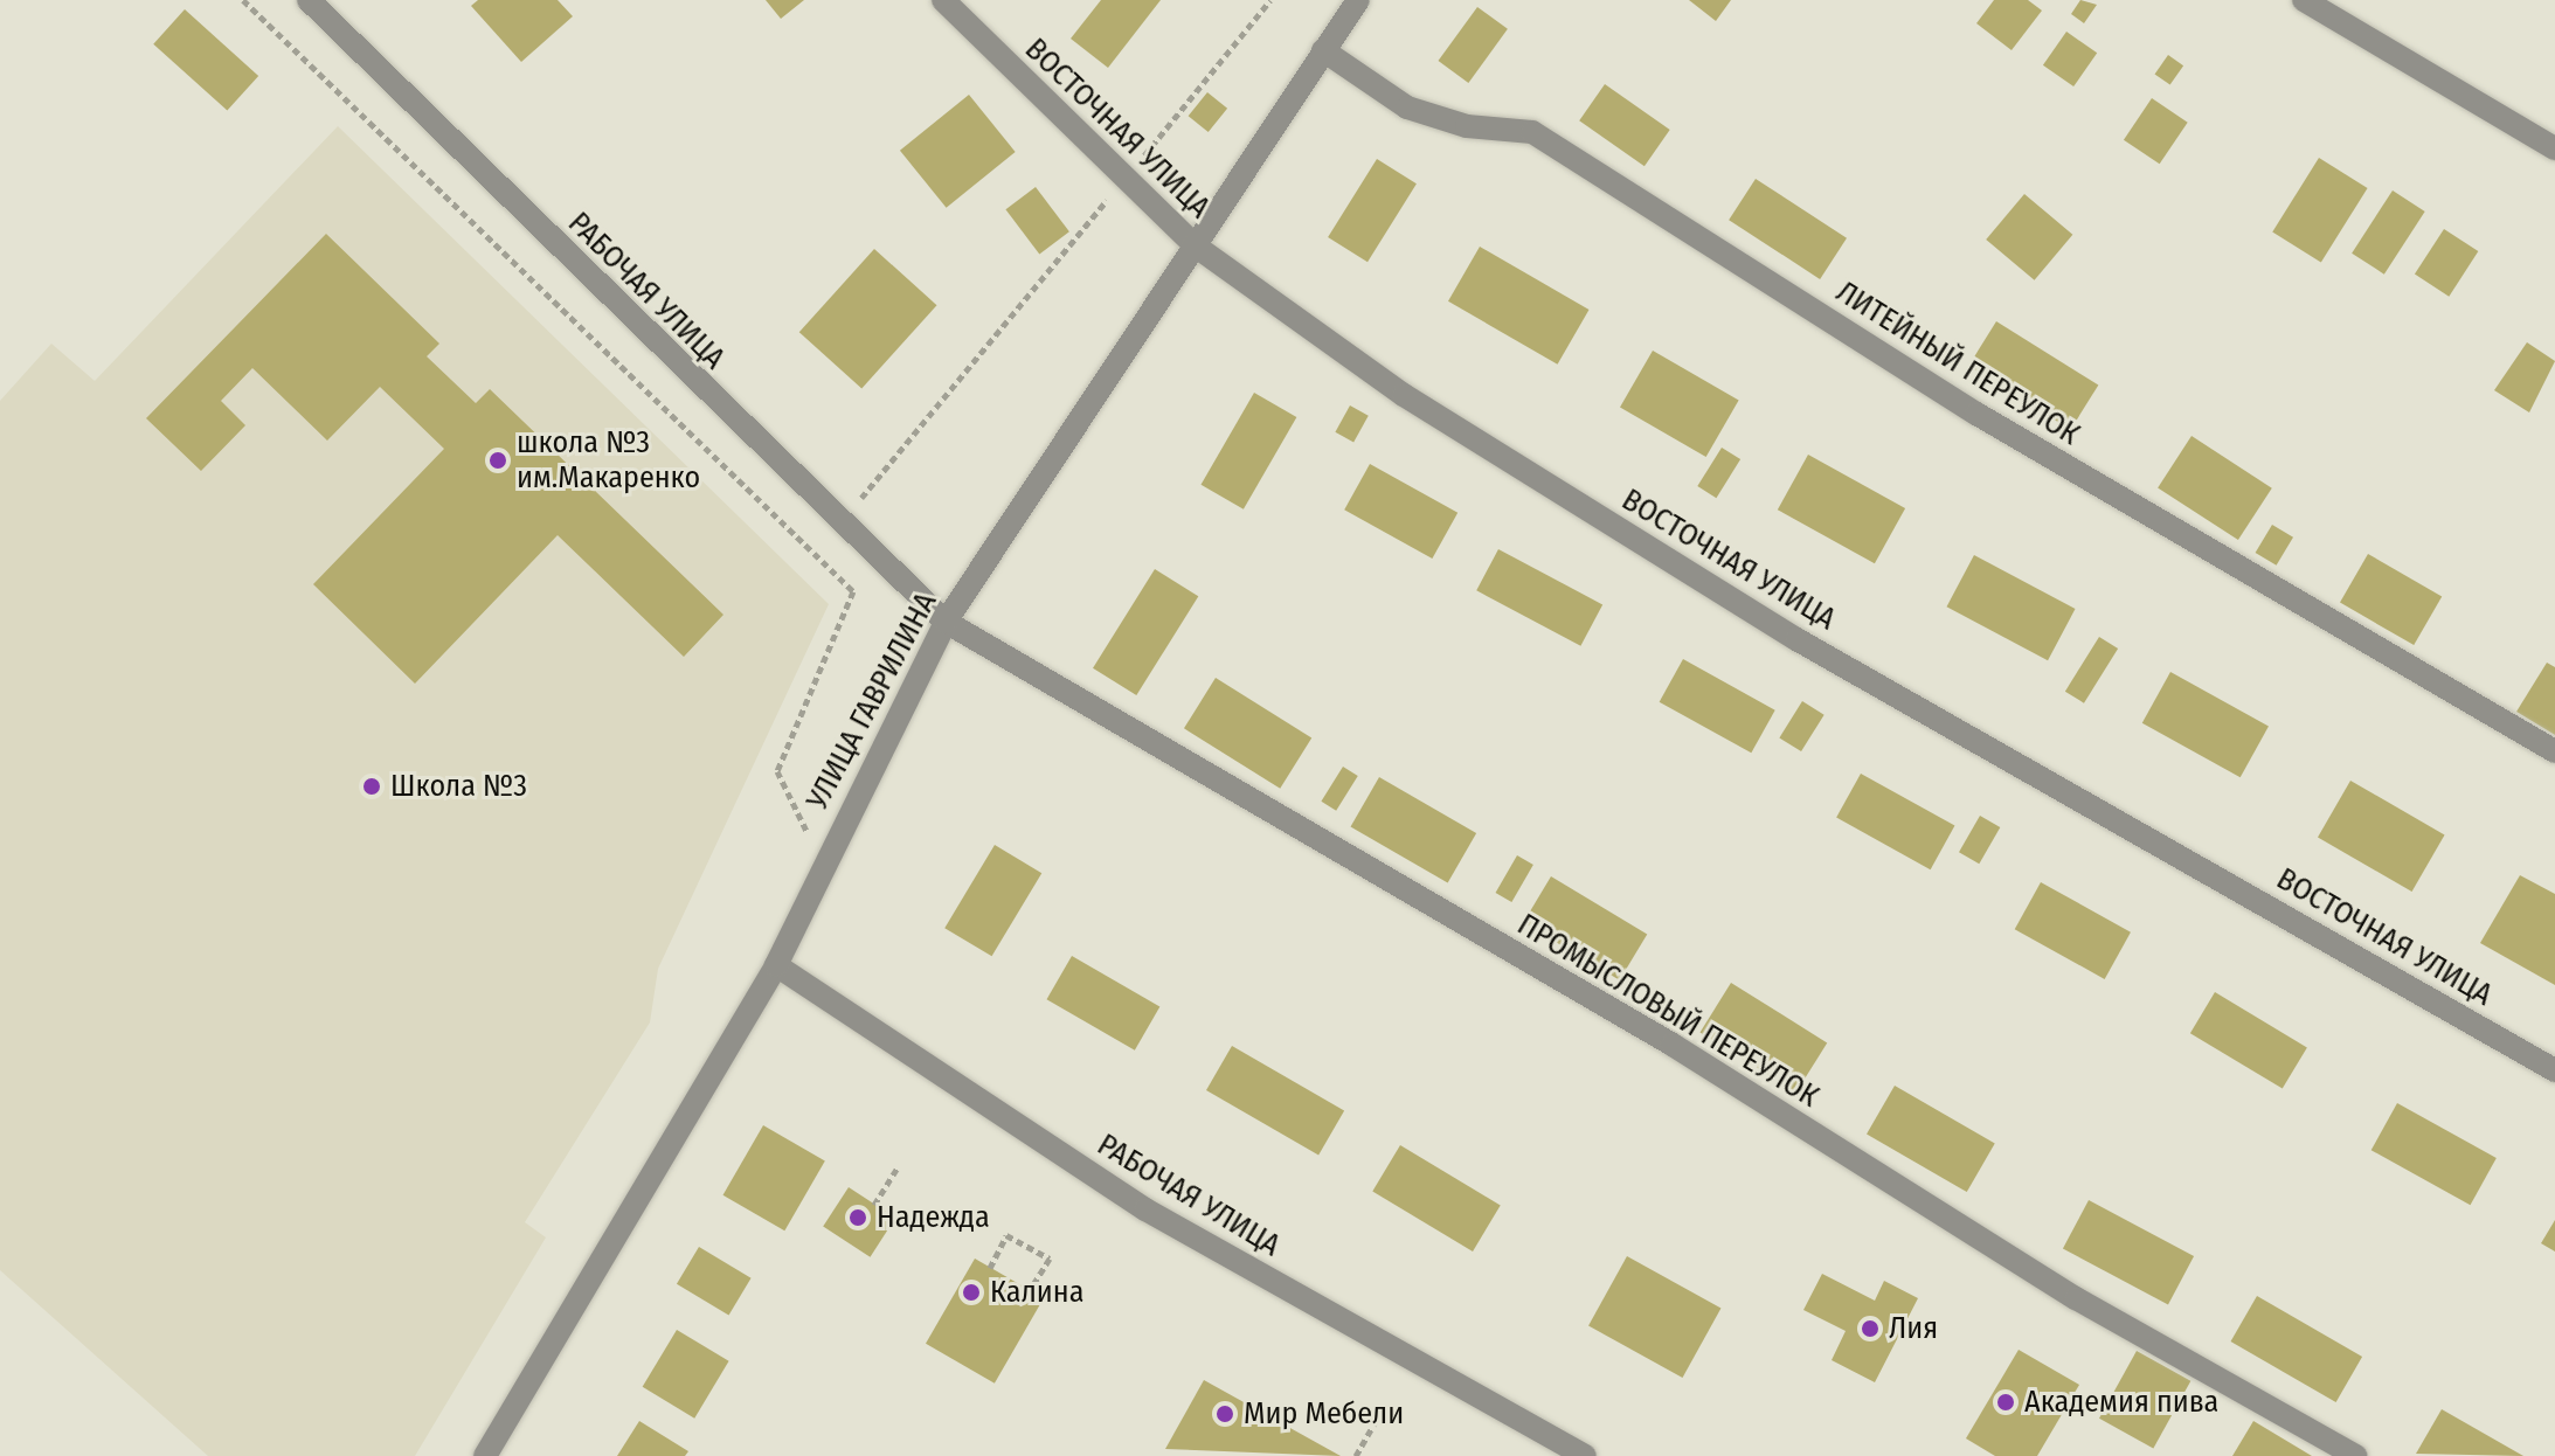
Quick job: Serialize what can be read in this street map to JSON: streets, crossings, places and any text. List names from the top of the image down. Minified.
{"streets":{"street":["ВОСТОЧНАЯ УЛИЦА","РАБОЧАЯ УЛИЦА","ЛИТЕЙНЫЙ ПЕРЕУЛОК","УЛИЦА ГАВРИЛИНА","ПРОМЫСЛОВЫЙ ПЕРЕУЛОК"]},"crossings":[["ВОСТОЧНАЯ УЛИЦА","УЛИЦА ГАВРИЛИНА"],["РАБОЧАЯ УЛИЦА","УЛИЦА ГАВРИЛИНА"],["РАБОЧАЯ УЛИЦА","ПРОМЫСЛОВЫЙ ПЕРЕУЛОК"],["ЛИТЕЙНЫЙ ПЕРЕУЛОК","УЛИЦА ГАВРИЛИНА"],["УЛИЦА ГАВРИЛИНА","ПРОМЫСЛОВЫЙ ПЕРЕУЛОК"]],"places":["школа №3 им.Макаренко","Школа №3","Надежда","Калина","Лия","Академия пива","Мир Мебели"]}
